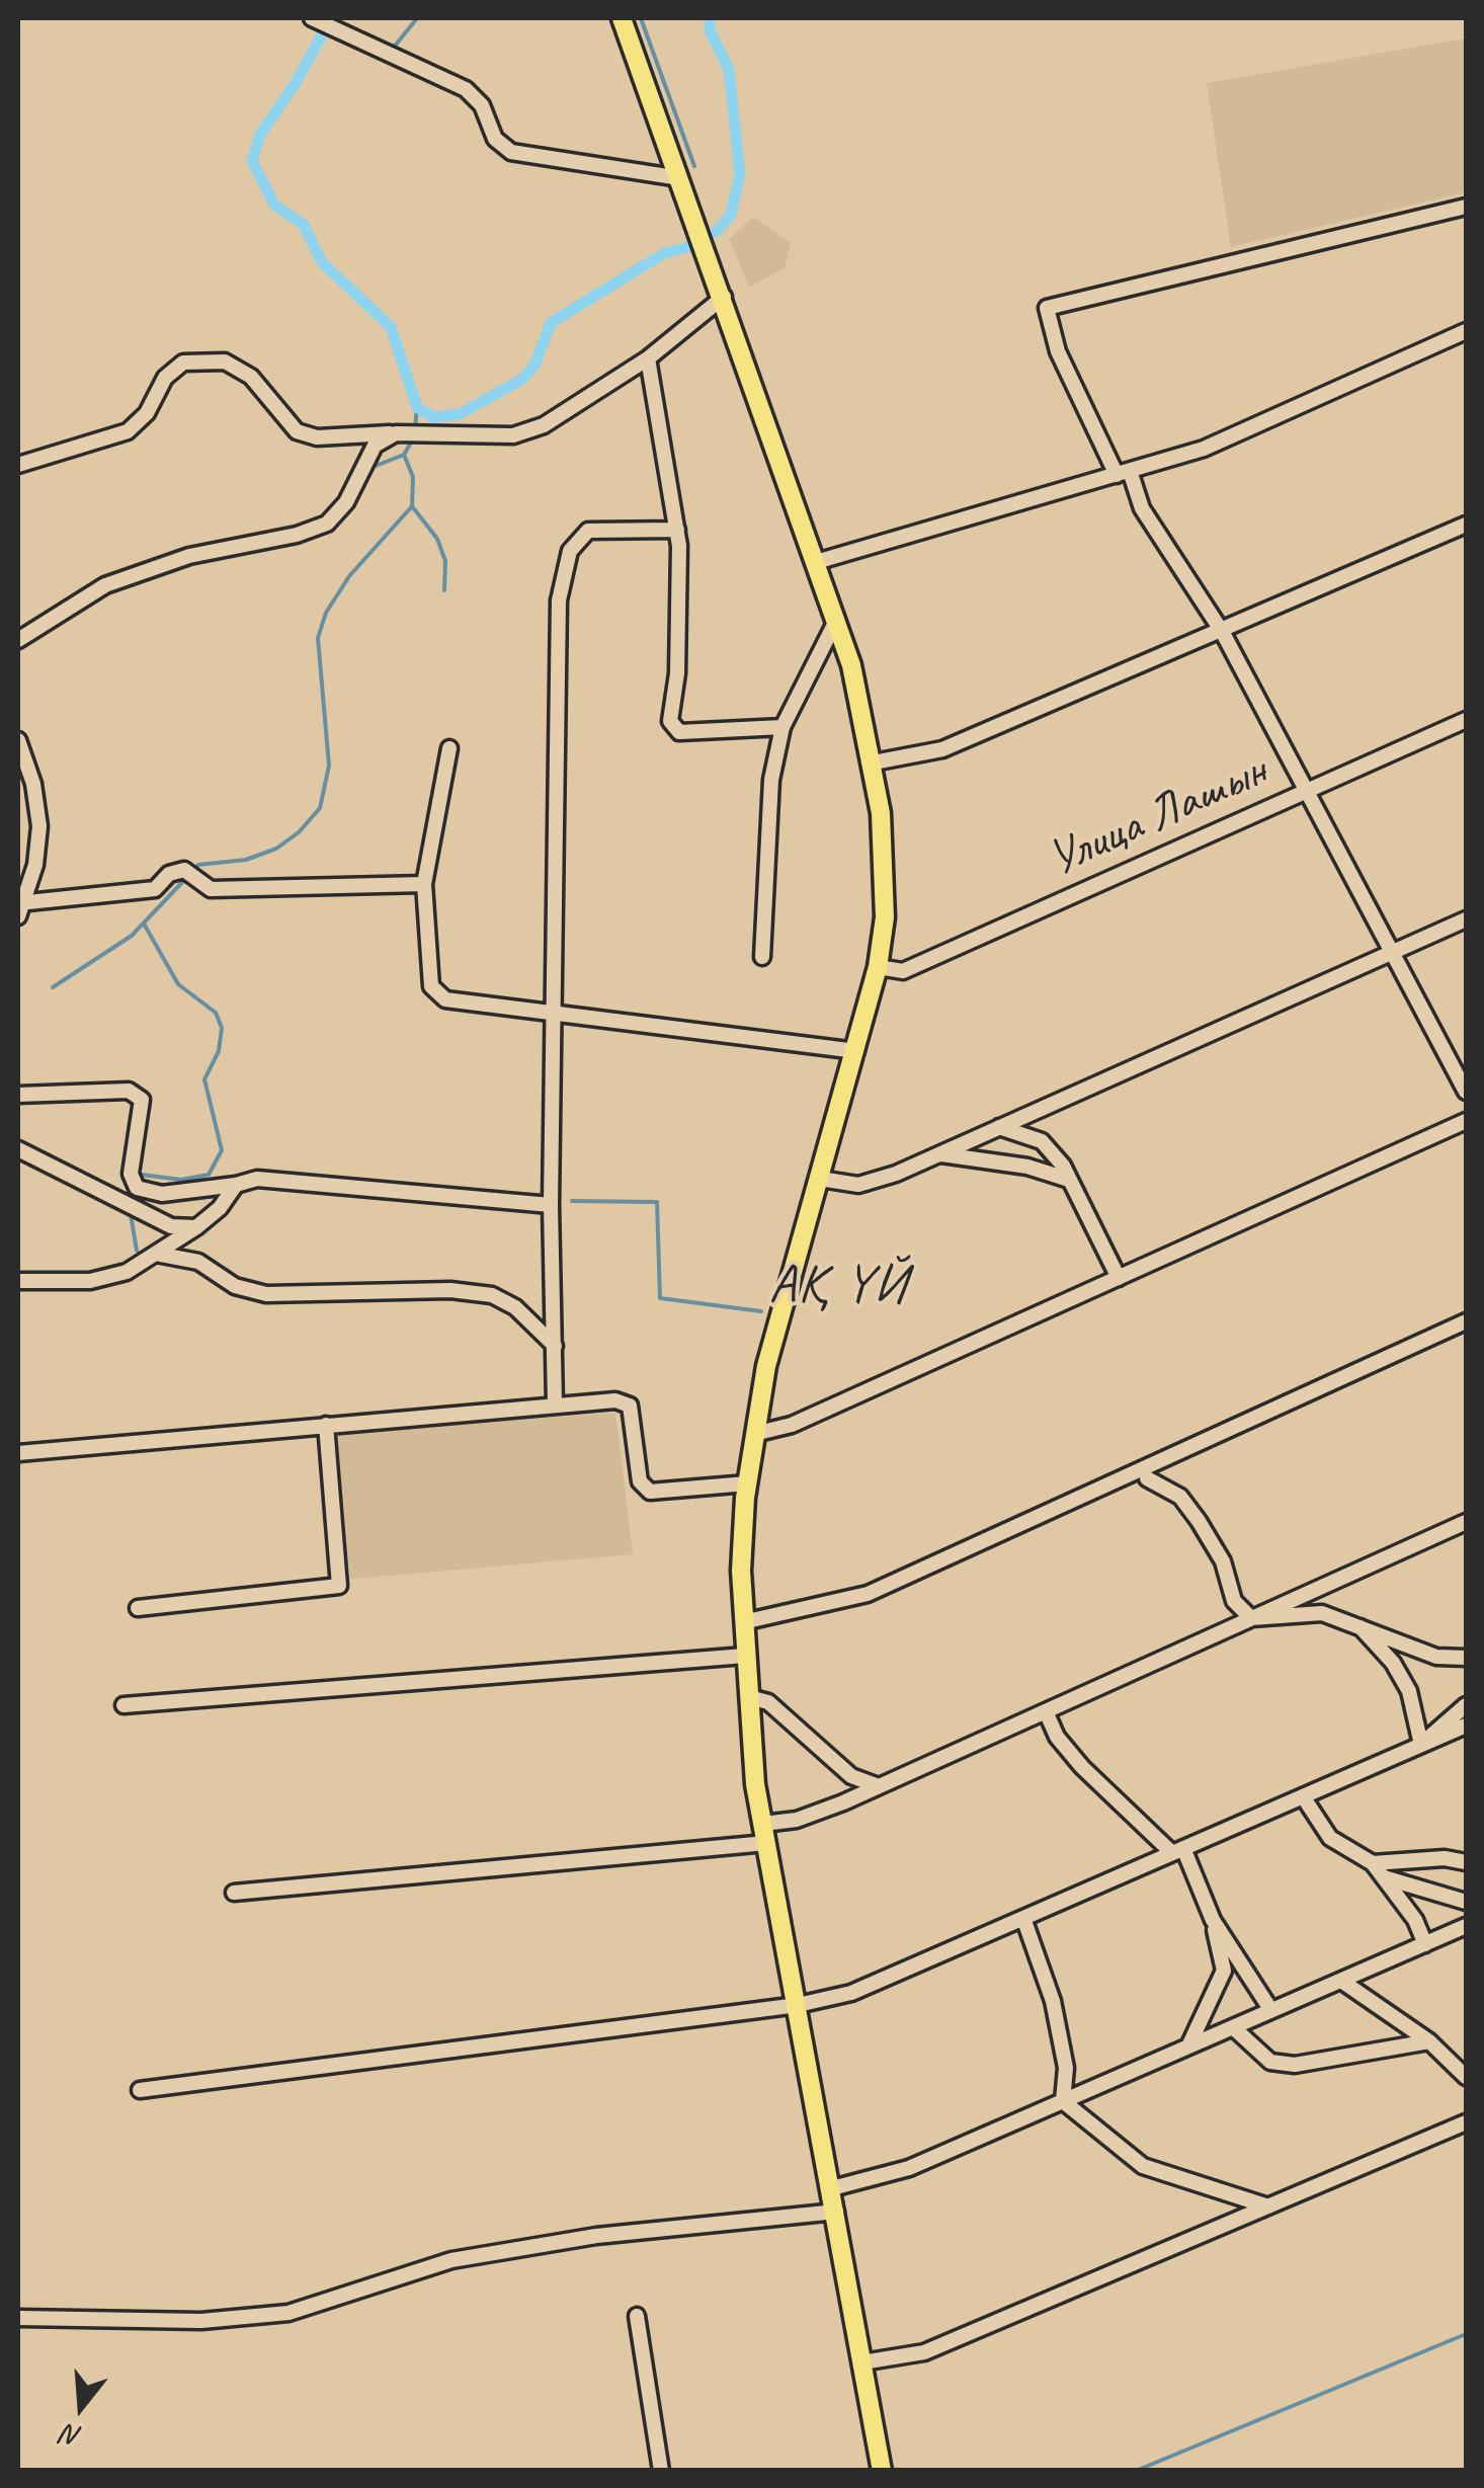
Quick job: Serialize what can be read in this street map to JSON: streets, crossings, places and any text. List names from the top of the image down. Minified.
{"streets":{"street":["Улица Лашын"]},"districts":["АҚ ҮЙ"],"north":"bottom"}
